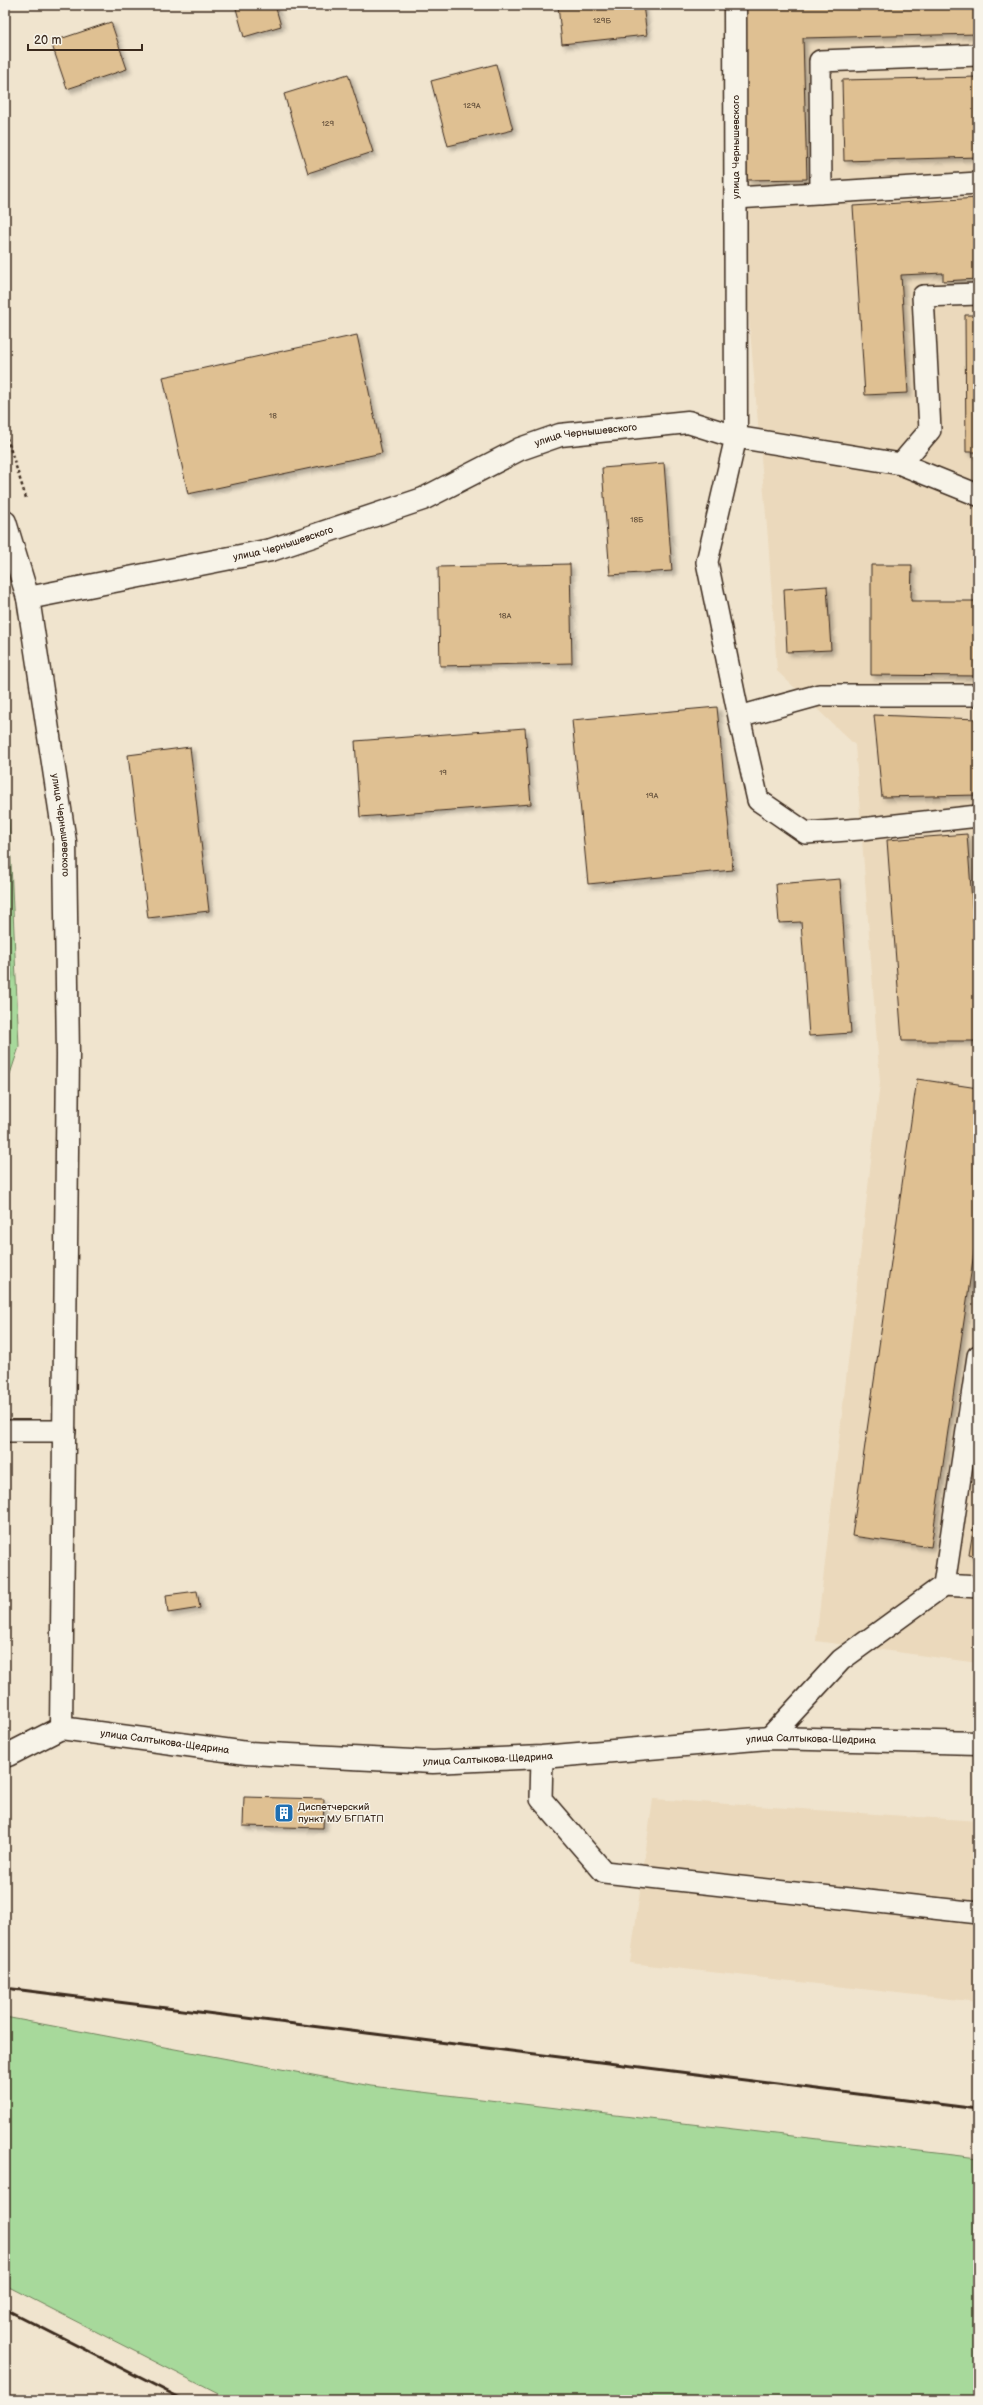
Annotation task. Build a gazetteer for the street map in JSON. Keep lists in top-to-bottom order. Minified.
{"streets":{"street":["улица Чернышевского","улица Салтыкова-Щедрина"]},"crossings":[["улица Чернышевского","улица Салтыкова-Щедрина"]],"places":{"building":["Диспетчерский пункт МУ БГПАТП"]},"house_numbers":["129Б","129А","129","18","18Б","18А","19","19А"],"scale_bar":"20 m"}
